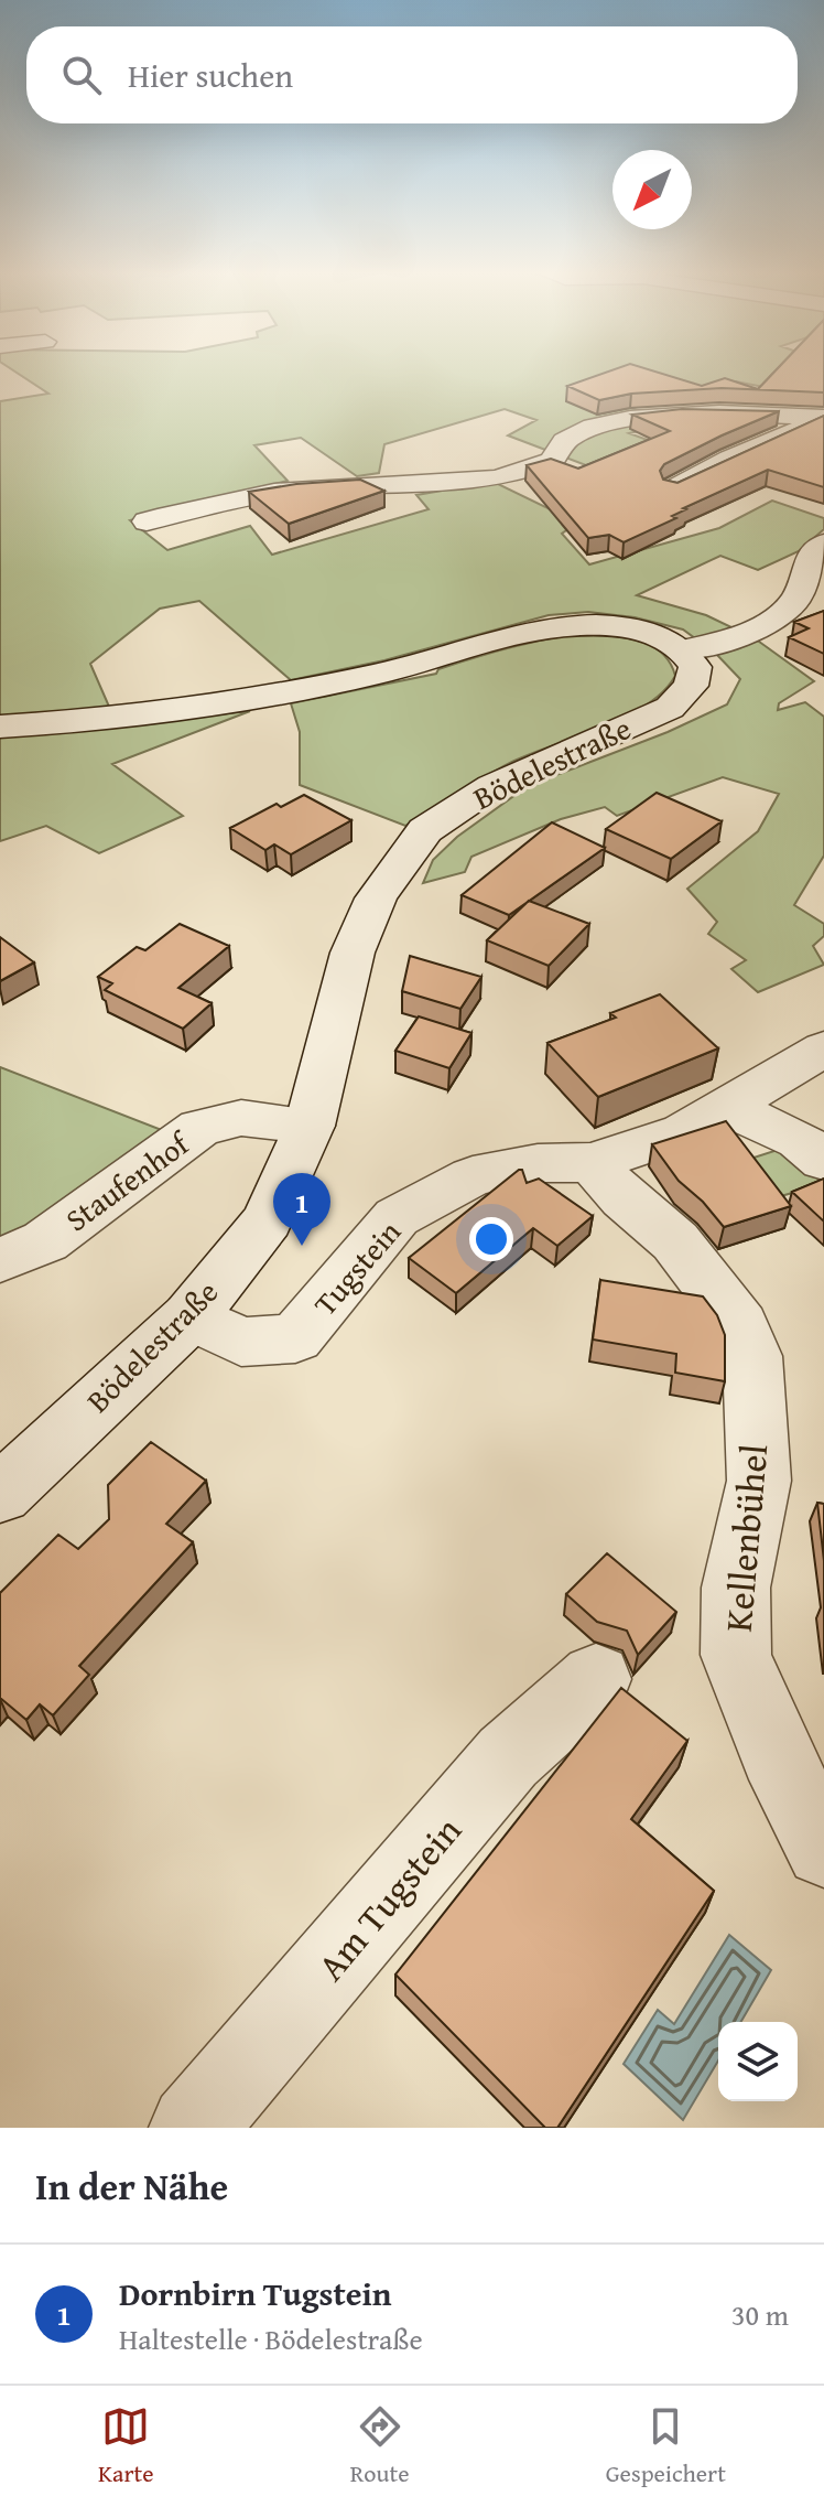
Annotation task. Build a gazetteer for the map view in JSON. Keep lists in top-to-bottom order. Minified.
{"streets":{"street":["Bödelestraße","Staufenhof","Tugstein","Kellenbühel","Am Tugstein"]},"crossings":[["Bödelestraße","Staufenhof"],["Bödelestraße","Tugstein"],["Tugstein","Kellenbühel"]],"north":"bottom left","page":{"search":"Hier suchen","pins":"1","heading":"In der Nähe","list":[{"mark":"1","name":"Dornbirn Tugstein","note":"Haltestelle · Bödelestraße","value":"30 m"}],"nav":["Karte","Route","Gespeichert"]}}
